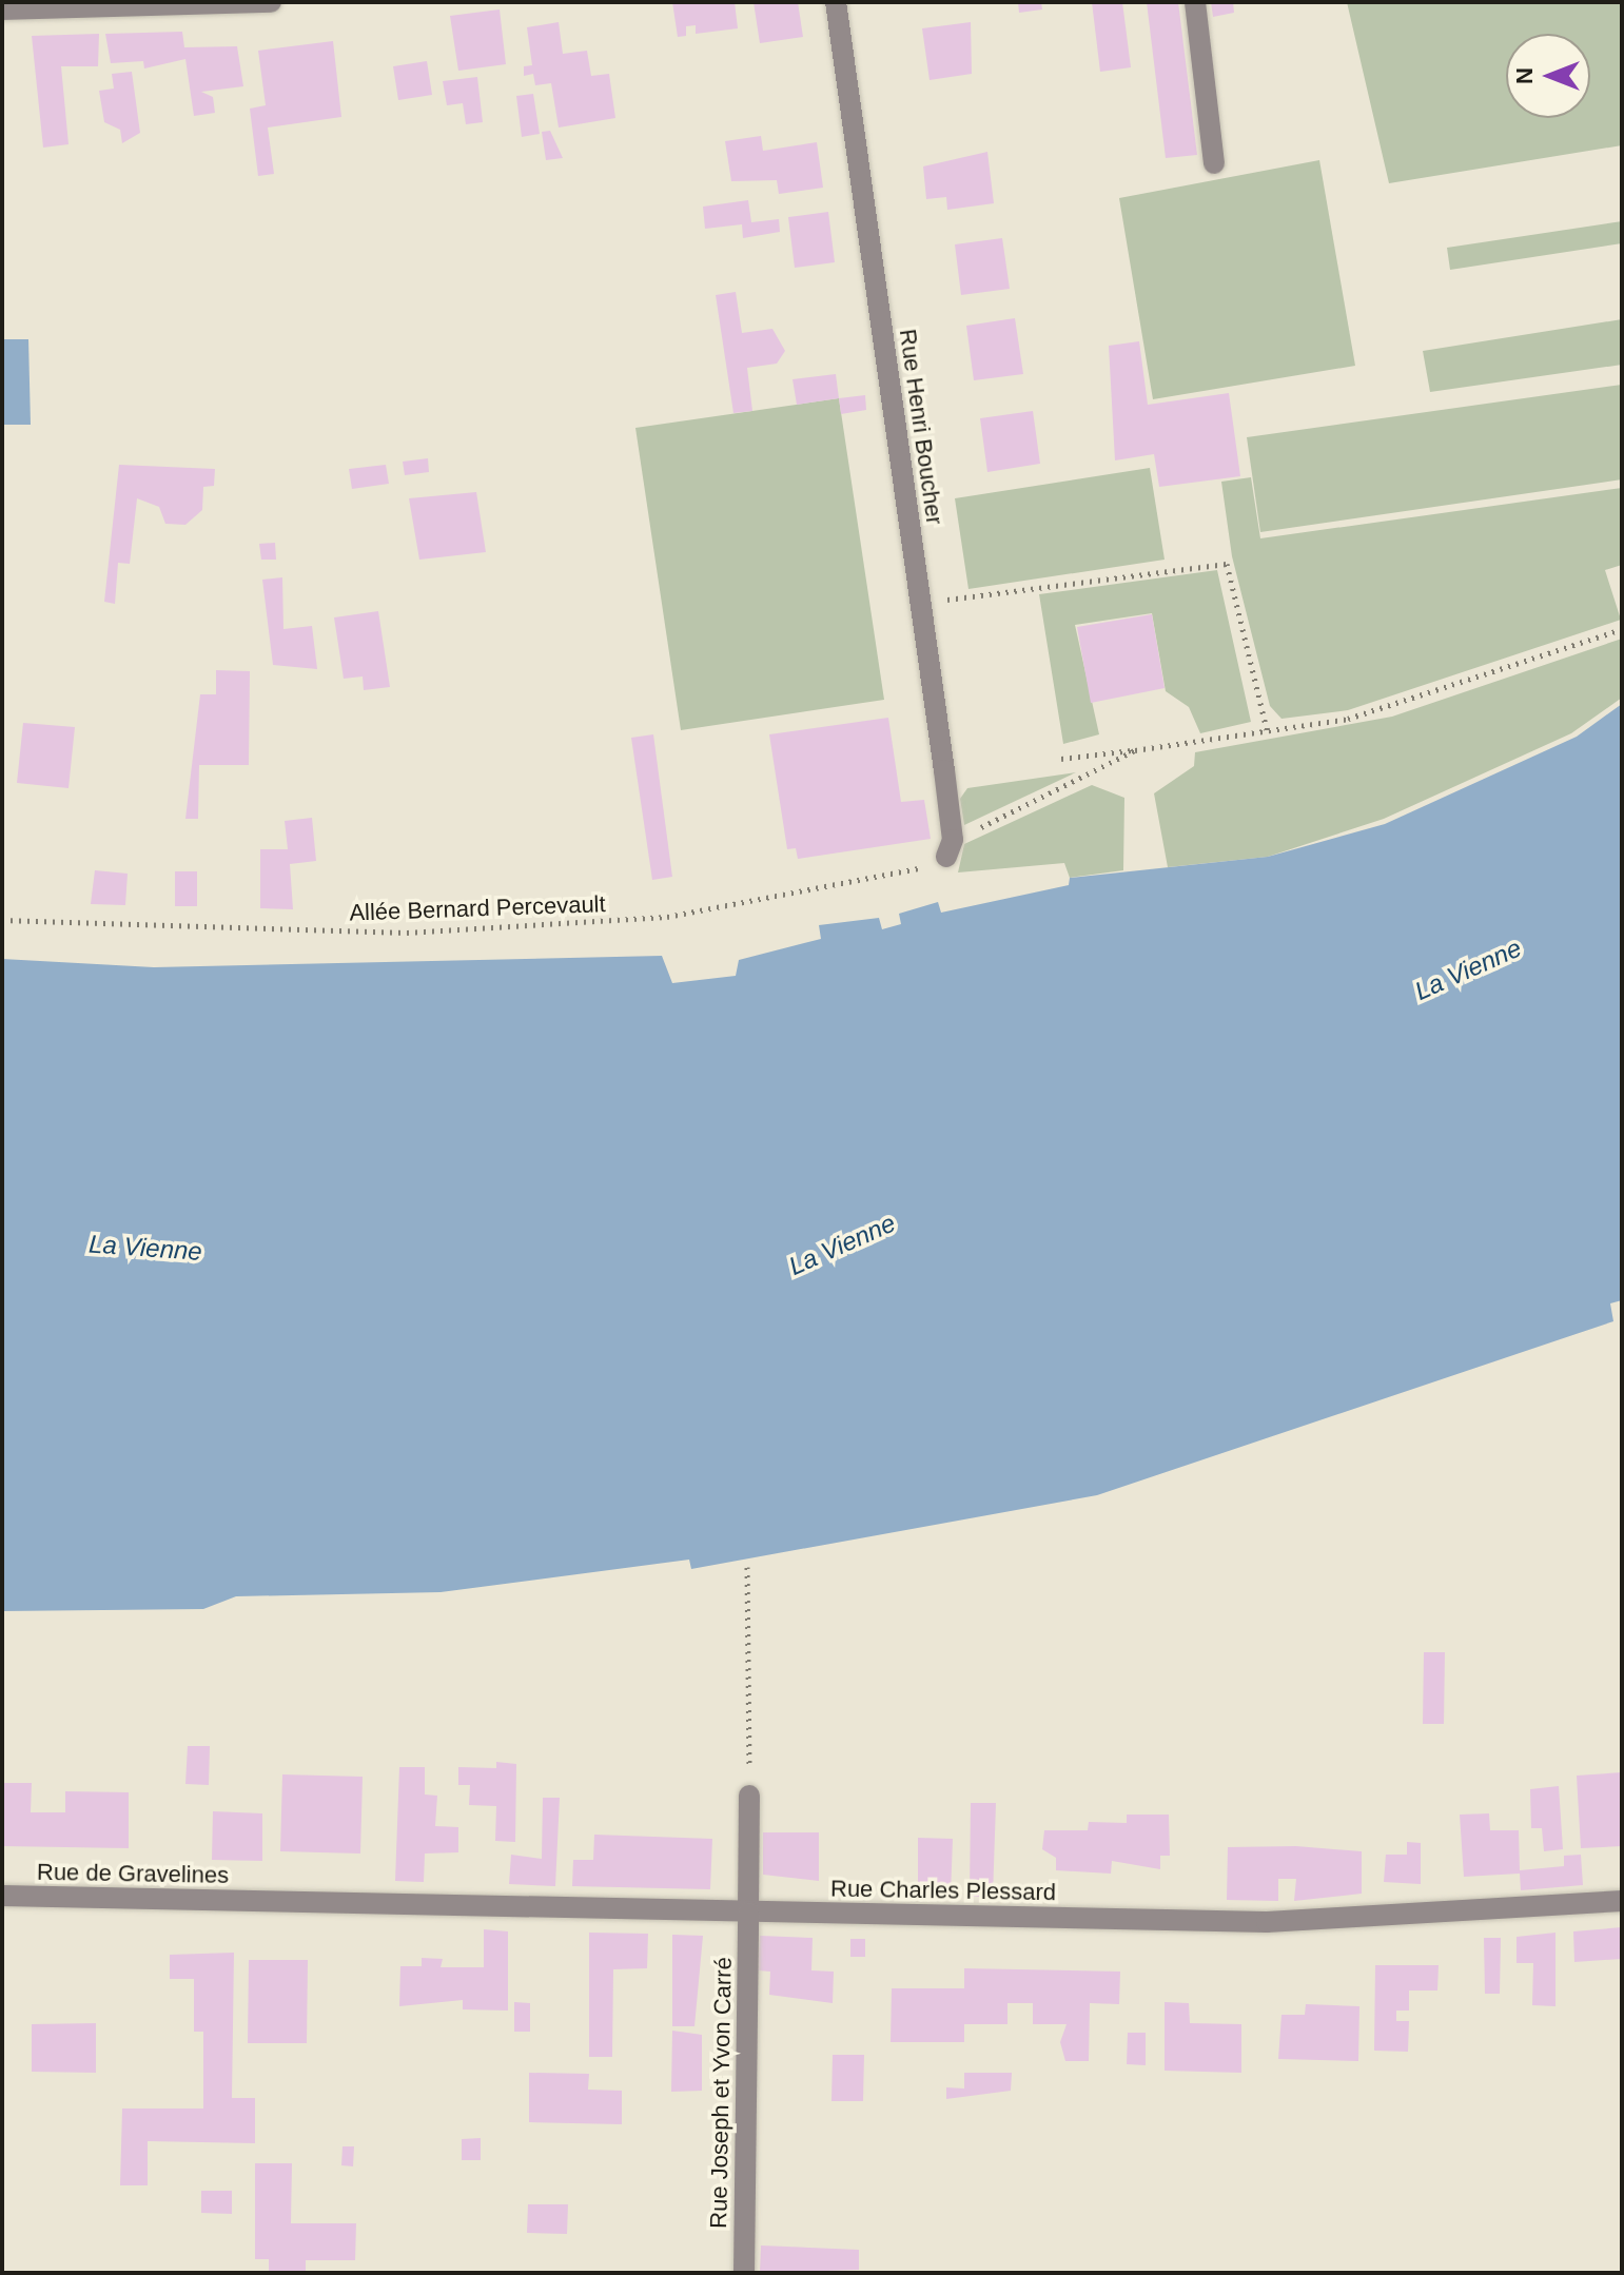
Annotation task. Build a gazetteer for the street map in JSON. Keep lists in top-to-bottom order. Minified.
{"streets":{"street":["Rue Henri Boucher","Rue de Gravelines","Rue Charles Plessard","Rue Joseph et Yvon Carré"],"path":["Allée Bernard Percevault"]},"crossings":[["Rue Henri Boucher","Allée Bernard Percevault"],["Rue de Gravelines","Rue Charles Plessard"],["Rue Charles Plessard","Rue Joseph et Yvon Carré"]],"water":["La Vienne"],"north":"left"}
